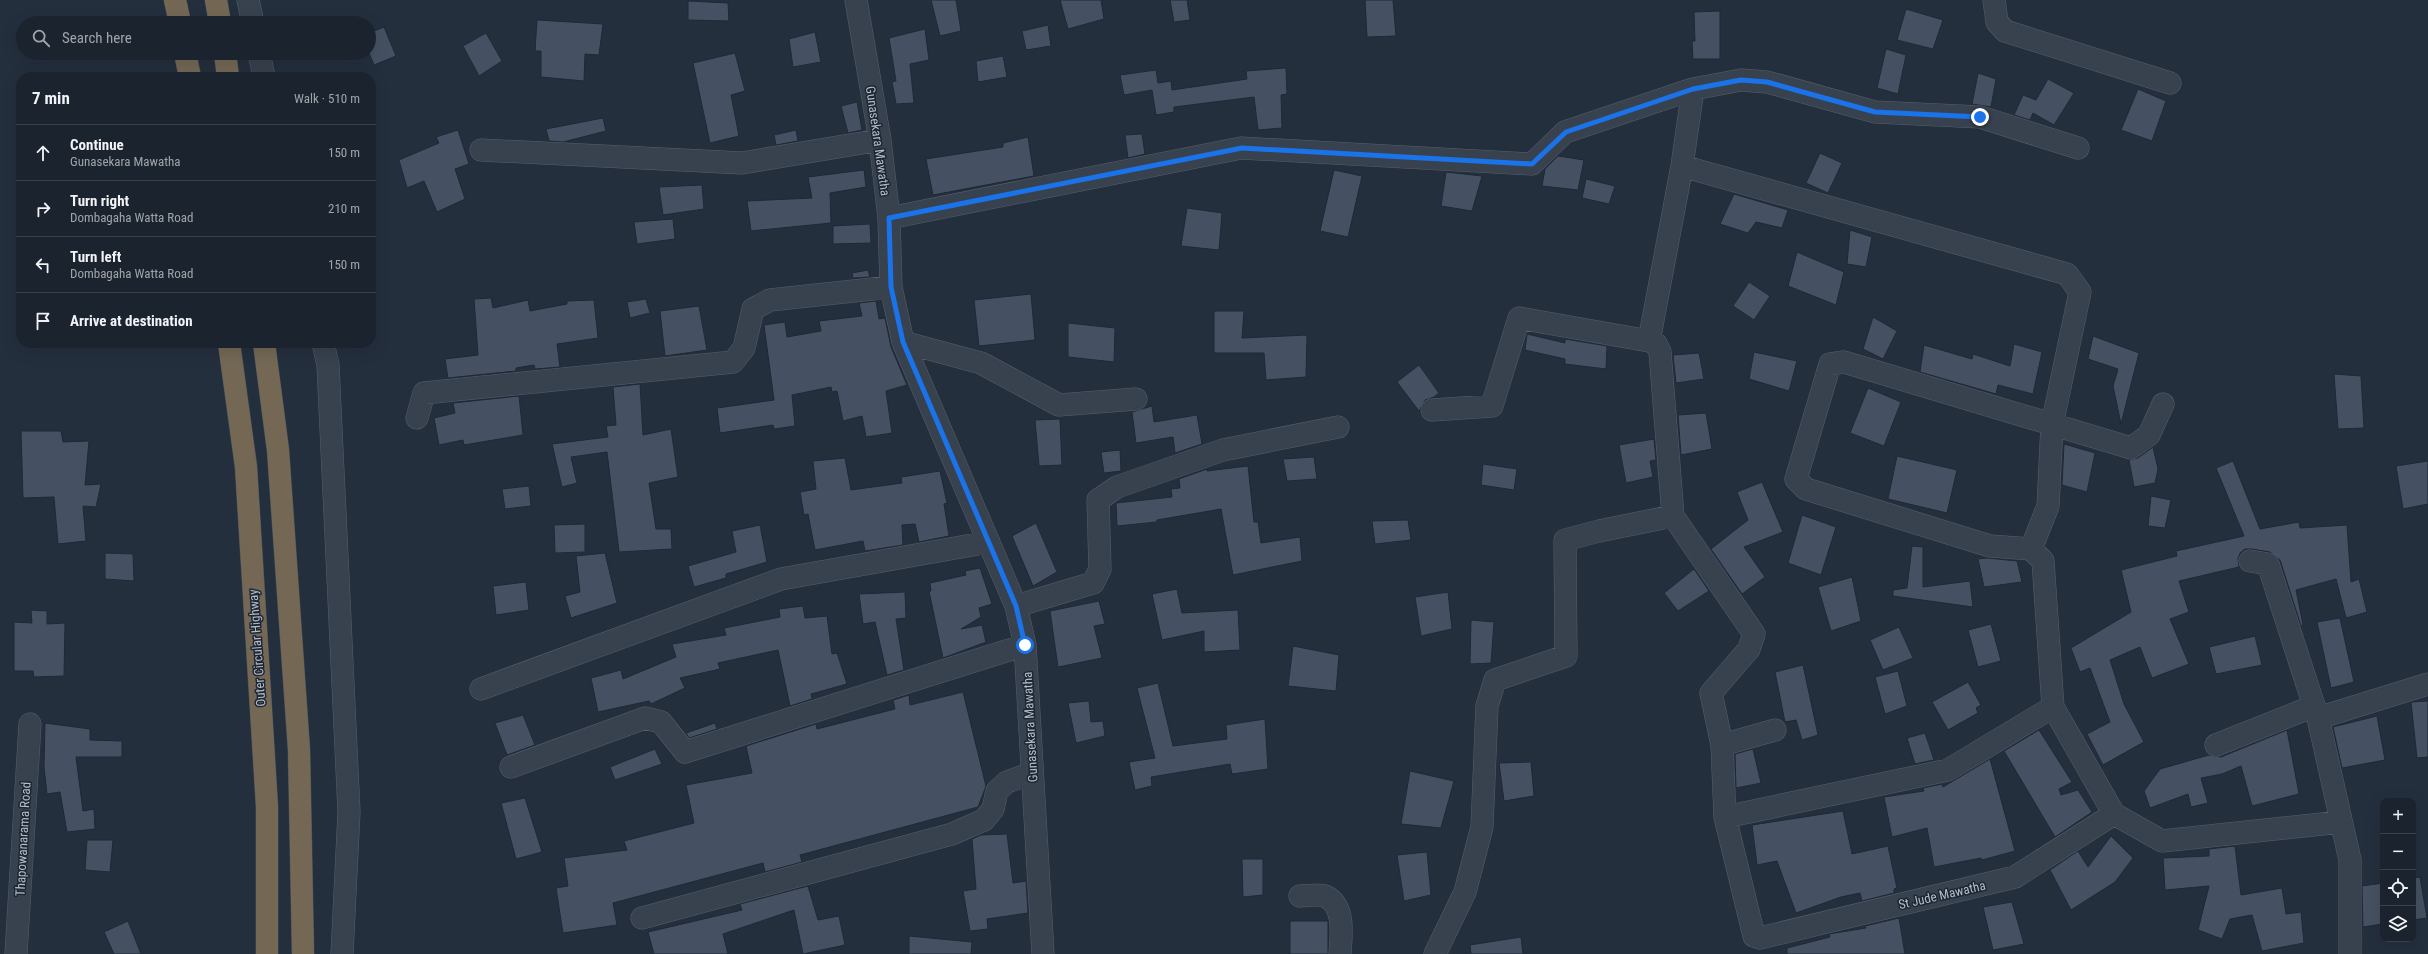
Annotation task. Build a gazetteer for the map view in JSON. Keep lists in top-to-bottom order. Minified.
{"streets":{"highway":["Outer Circular Highway"],"street":["Gunasekara Mawatha","Thapowanarama Road","St Jude Mawatha"]},"page":{"search":"Search here","heading":["7 min","Walk · 510 m"],"list":[["Continue","Gunasekara Mawatha","150 m"],["Turn right","Dombagaha Watta Road","210 m"],["Turn left","Dombagaha Watta Road","150 m"],"Arrive at destination"],"map_buttons":["+","−"]}}
